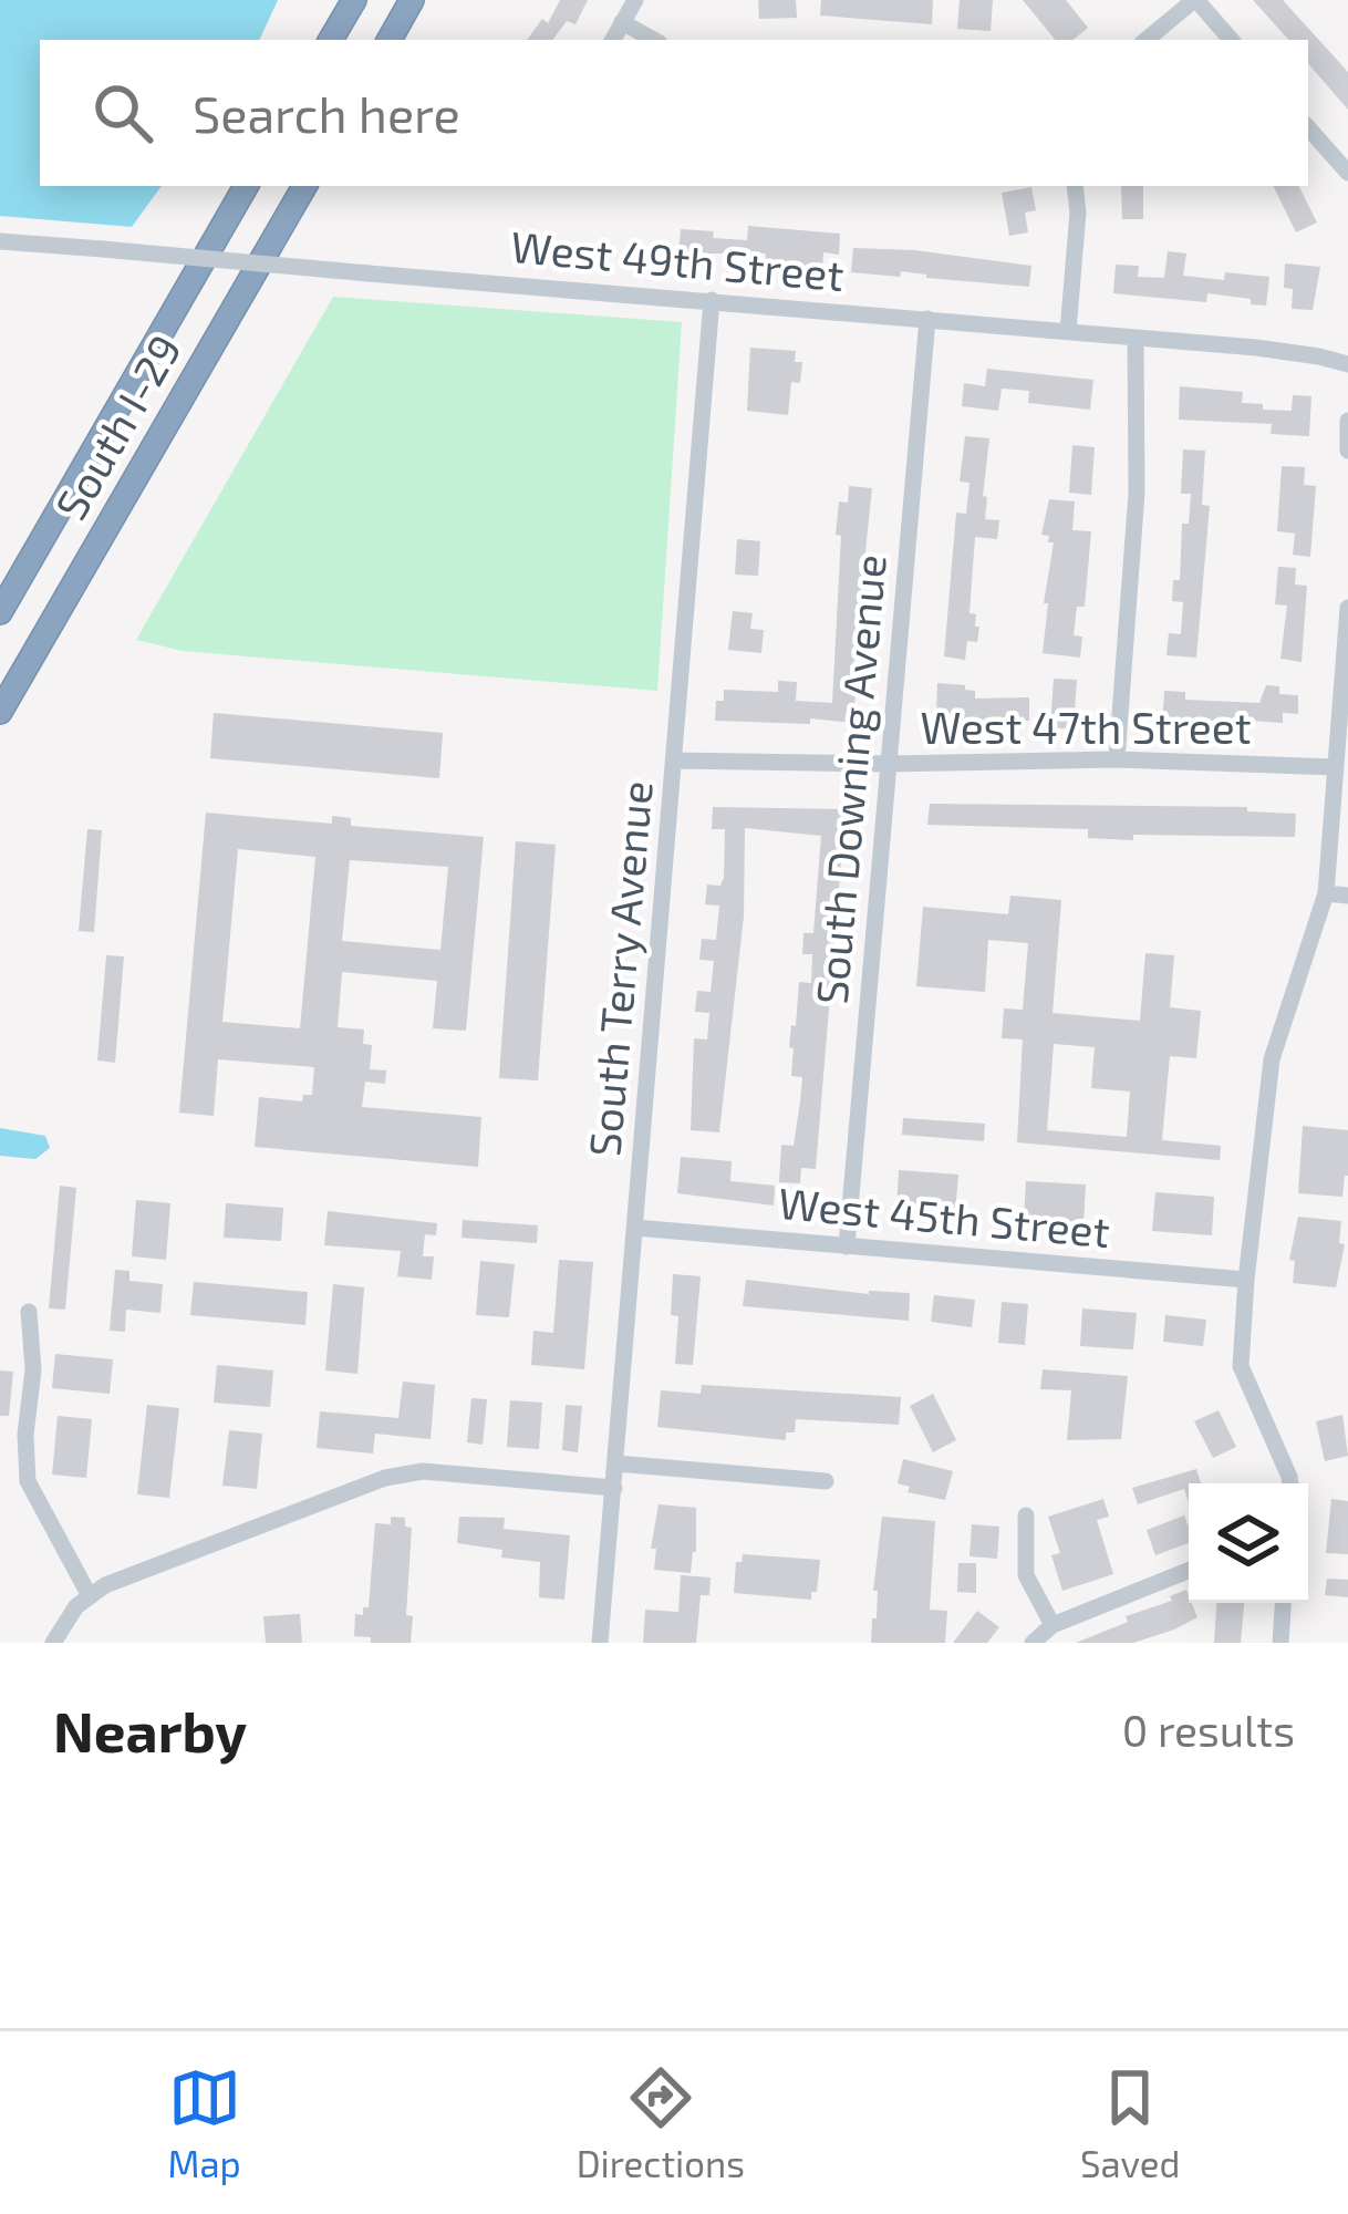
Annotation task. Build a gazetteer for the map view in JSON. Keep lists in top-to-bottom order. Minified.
{"streets":{"highway":["South I-29"],"street":["West 49th Street","West 47th Street","South Downing Avenue","South Terry Avenue","West 45th Street"]},"crossings":[["West 49th Street","South Downing Avenue"],["West 49th Street","South Terry Avenue"],["West 47th Street","South Downing Avenue"],["West 47th Street","South Terry Avenue"],["South Downing Avenue","West 45th Street"],["South Terry Avenue","West 45th Street"]],"page":{"search":"Search here","heading":["Nearby","0 results"],"nav":["Map","Directions","Saved"]}}
